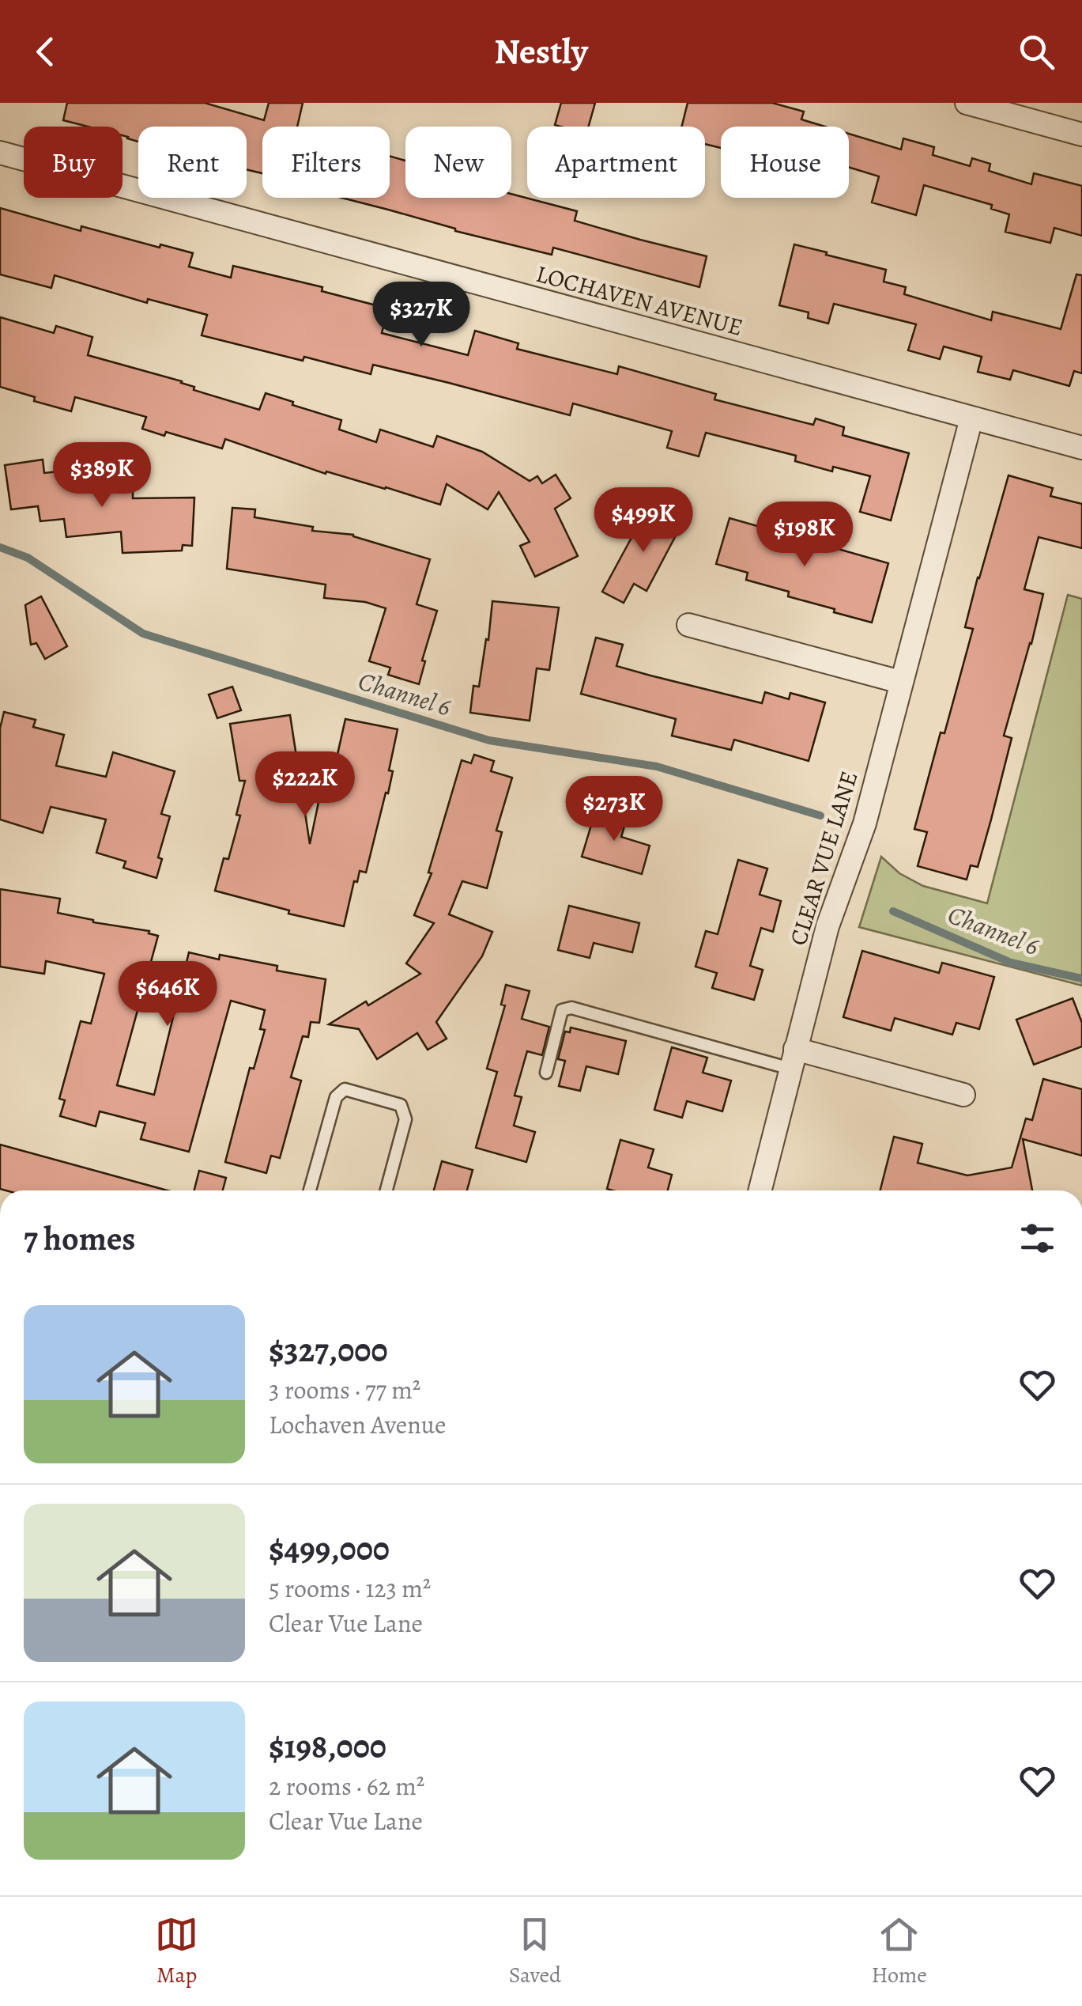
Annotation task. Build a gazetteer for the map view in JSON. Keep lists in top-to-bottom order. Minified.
{"streets":{"street":["LOCHAVEN AVENUE","CLEAR VUE LANE"]},"crossings":[["LOCHAVEN AVENUE","CLEAR VUE LANE"]],"water":["Channel 6"],"page":{"header":"Nestly","chip":["Buy","Rent","Filters","New","Apartment","House"],"price":["$327K","$389K","$499K","$198K","$222K","$273K","$646K"],"heading":"7 homes","list":[{"name":"$327,000","note":"3 rooms · 77 m² · Lochaven Avenue"},{"name":"$499,000","note":"5 rooms · 123 m² · Clear Vue Lane"},{"name":"$198,000","note":"2 rooms · 62 m² · Clear Vue Lane"}],"tabs":["Map","Saved","Home"]}}
